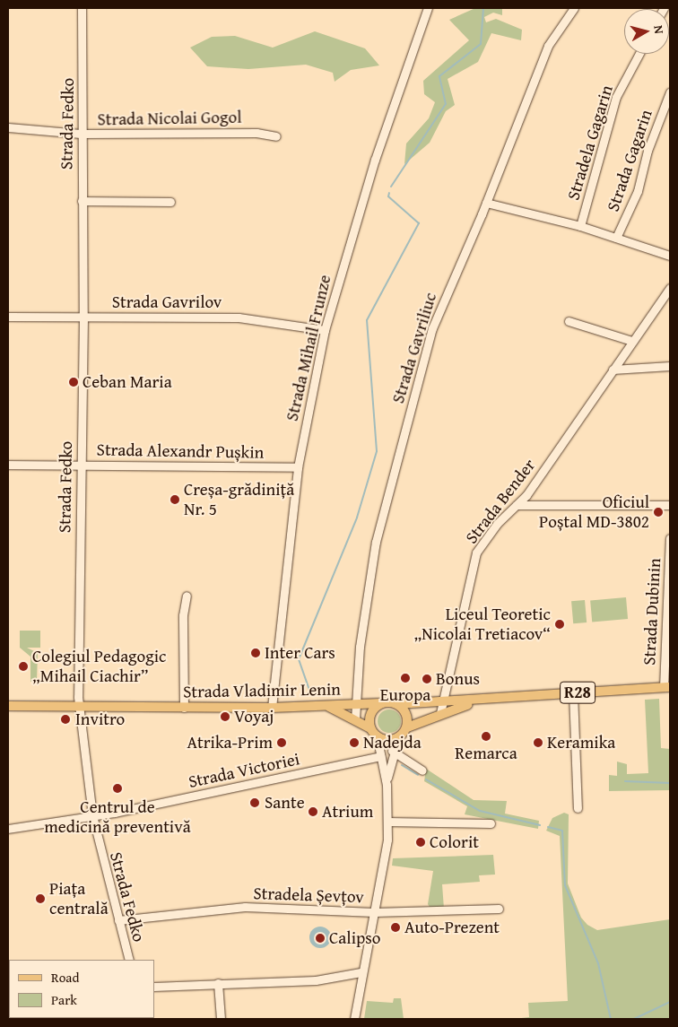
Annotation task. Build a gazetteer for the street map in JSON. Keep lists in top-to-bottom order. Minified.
{"streets":{"main road":["Strada Vladimir Lenin","R28"],"street":["Strada Nicolai Gogol","Strada Fedko","Stradela Gagarin","Strada Gagarin","Strada Gavrilov","Strada Mihail Frunze","Strada Gavriliuc","Strada Alexandr Pușkin","Strada Bender","Strada Dubinin","Strada Victoriei","Stradela Șevțov"]},"crossings":[["Strada Nicolai Gogol","Strada Fedko"],["Strada Fedko","Strada Gavrilov"],["Strada Fedko","Strada Alexandr Pușkin"],["Strada Fedko","Strada Vladimir Lenin"],["Strada Fedko","Strada Victoriei"],["Strada Fedko","Stradela Șevțov"],["Strada Gavrilov","Strada Mihail Frunze"],["Strada Mihail Frunze","Strada Alexandr Pușkin"],["Strada Mihail Frunze","Strada Vladimir Lenin"],["Strada Gavriliuc","Strada Vladimir Lenin"],["Strada Bender","R28"],["Strada Dubinin","R28"],["Strada Vladimir Lenin","R28"]],"places":["Ceban Maria","Creșa-grădiniță Nr. 5","Oficiul Poștal MD-3802","Liceul Teoretic „Nicolai Tretiacov“","Inter Cars","Colegiul Pedagogic „Mihail Ciachir”","Europa","Bonus","Voyaj","Invitro","Remarca","Atrika-Prim","Nadejda","Keramika","Centrul de medicină preventivă","Sante","Atrium","Colorit","Piața centrală","Auto-Prezent","Calipso"],"legend":["Road","Park"],"north":"right"}
